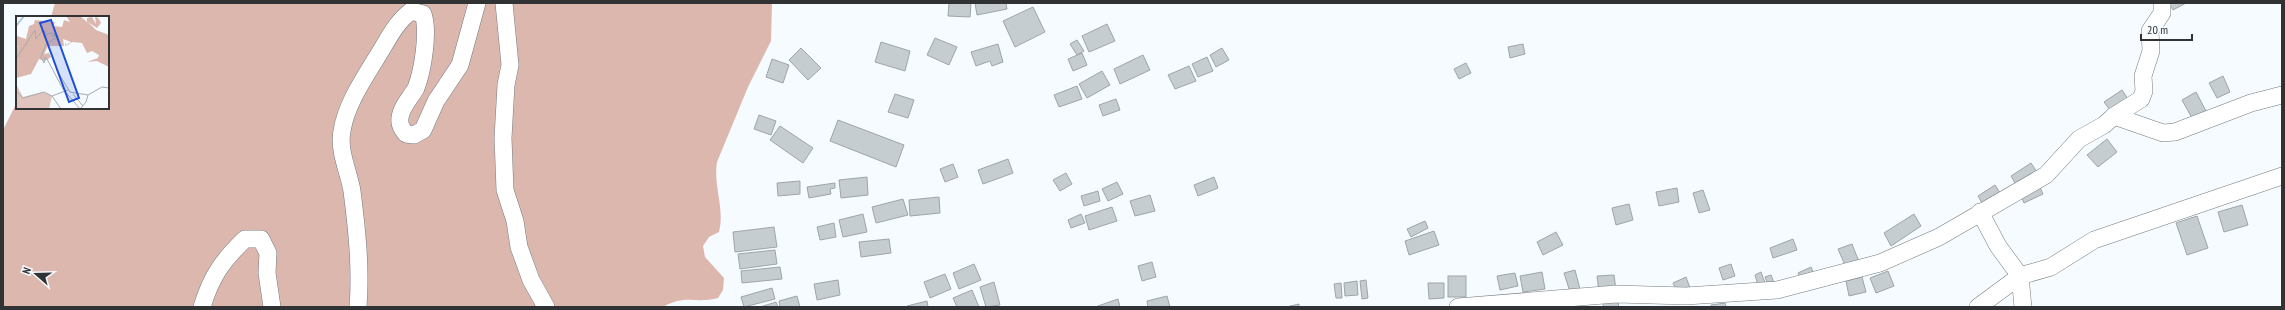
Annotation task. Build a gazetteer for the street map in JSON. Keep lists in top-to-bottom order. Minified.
{"scale_bar":"20 m","north":"left"}
